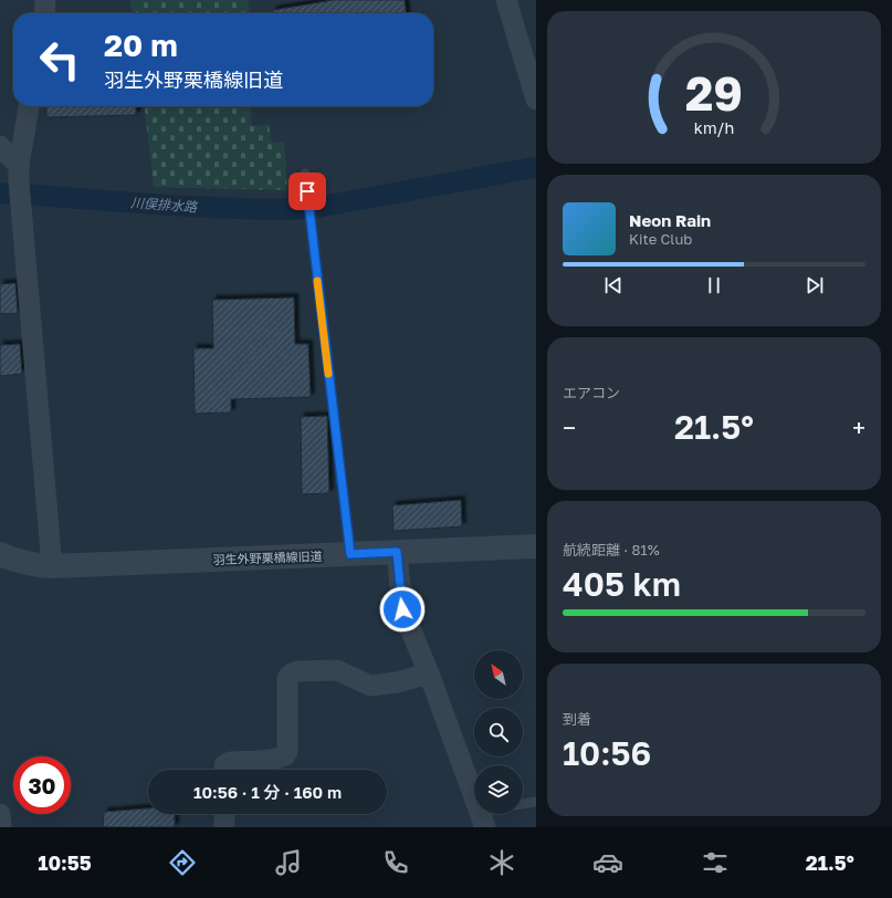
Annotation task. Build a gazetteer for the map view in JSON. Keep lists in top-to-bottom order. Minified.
{"streets":{"street":["羽生外野栗橋線旧道"]},"water":["川俣排水路"],"north":"top left","page":{"turn":["20 m","羽生外野栗橋線旧道"],"song":["Neon Rain","Kite Club"],"tile":["エアコン",["航続距離 · 81%","405 km"],["到着","10:56"]],"heat":["−","21.5°","+"],"limit":"30","trip":"10:56 · 1 分 · 160 m","tabs":["10:55","21.5°"],"gauge":["29","km/h"]}}
